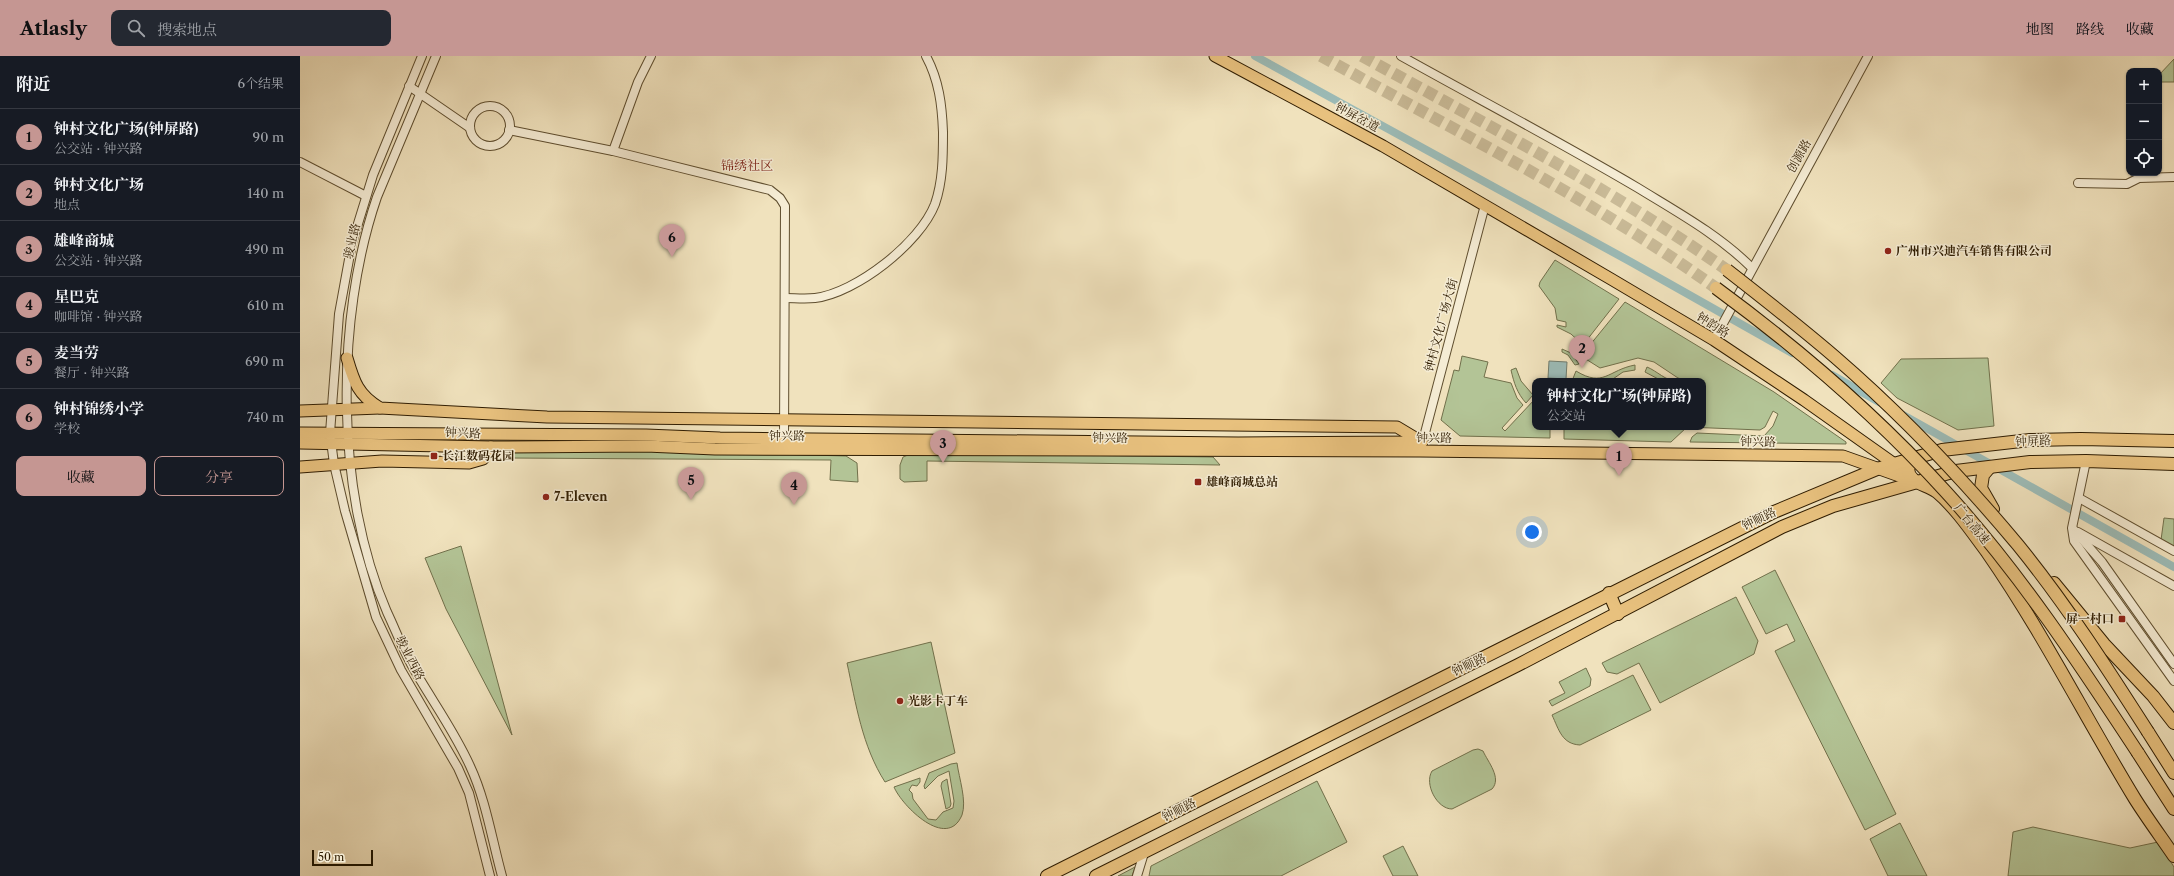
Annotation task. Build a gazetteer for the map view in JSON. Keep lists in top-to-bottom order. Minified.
{"streets":{"highway":["钟屏路","钟顺路","广台高速"],"main road":["钟屏岔道","钟韵路","钟兴路"],"street":["创源路","骏业路","钟村文化广场大街","骏业西路"]},"crossings":[["钟屏岔道","钟村文化广场大街"],["钟屏岔道","钟韵路"],["创源路","钟韵路"],["骏业路","钟兴路"],["骏业路","骏业西路"],["钟村文化广场大街","钟韵路"],["钟村文化广场大街","钟兴路"],["钟韵路","钟兴路"],["钟韵路","钟屏路"],["钟韵路","钟顺路"],["钟兴路","钟屏路"],["钟兴路","钟顺路"],["钟兴路","骏业西路"],["钟屏路","钟顺路"]],"districts":["锦绣社区"],"places":{"other":["广州市兴迪汽车销售有限公司","7-Eleven","光影卡丁车"],"transit":["长江数码花园","雄峰商城总站","屏一村口"]},"scale_bar":"50 m","page":{"header":"Atlasly","search":"搜索地点","nav":["地图","路线","收藏"],"heading":["附近","6个结果"],"map_buttons":["+","−"],"list":[{"mark":"1","name":"钟村文化广场(钟屏路)","note":"公交站 · 钟兴路","value":"90 m"},{"mark":"2","name":"钟村文化广场","note":"地点","value":"140 m"},{"mark":"3","name":"雄峰商城","note":"公交站 · 钟兴路","value":"490 m"},{"mark":"4","name":"星巴克","note":"咖啡馆 · 钟兴路","value":"610 m"},{"mark":"5","name":"麦当劳","note":"餐厅 · 钟兴路","value":"690 m"},{"mark":"6","name":"钟村锦绣小学","note":"学校","value":"740 m"}],"pins":["6","2","3","1","5","4"],"popup":["钟村文化广场(钟屏路)","公交站"],"buttons":["收藏","分享"],"scale":"50 m"}}
